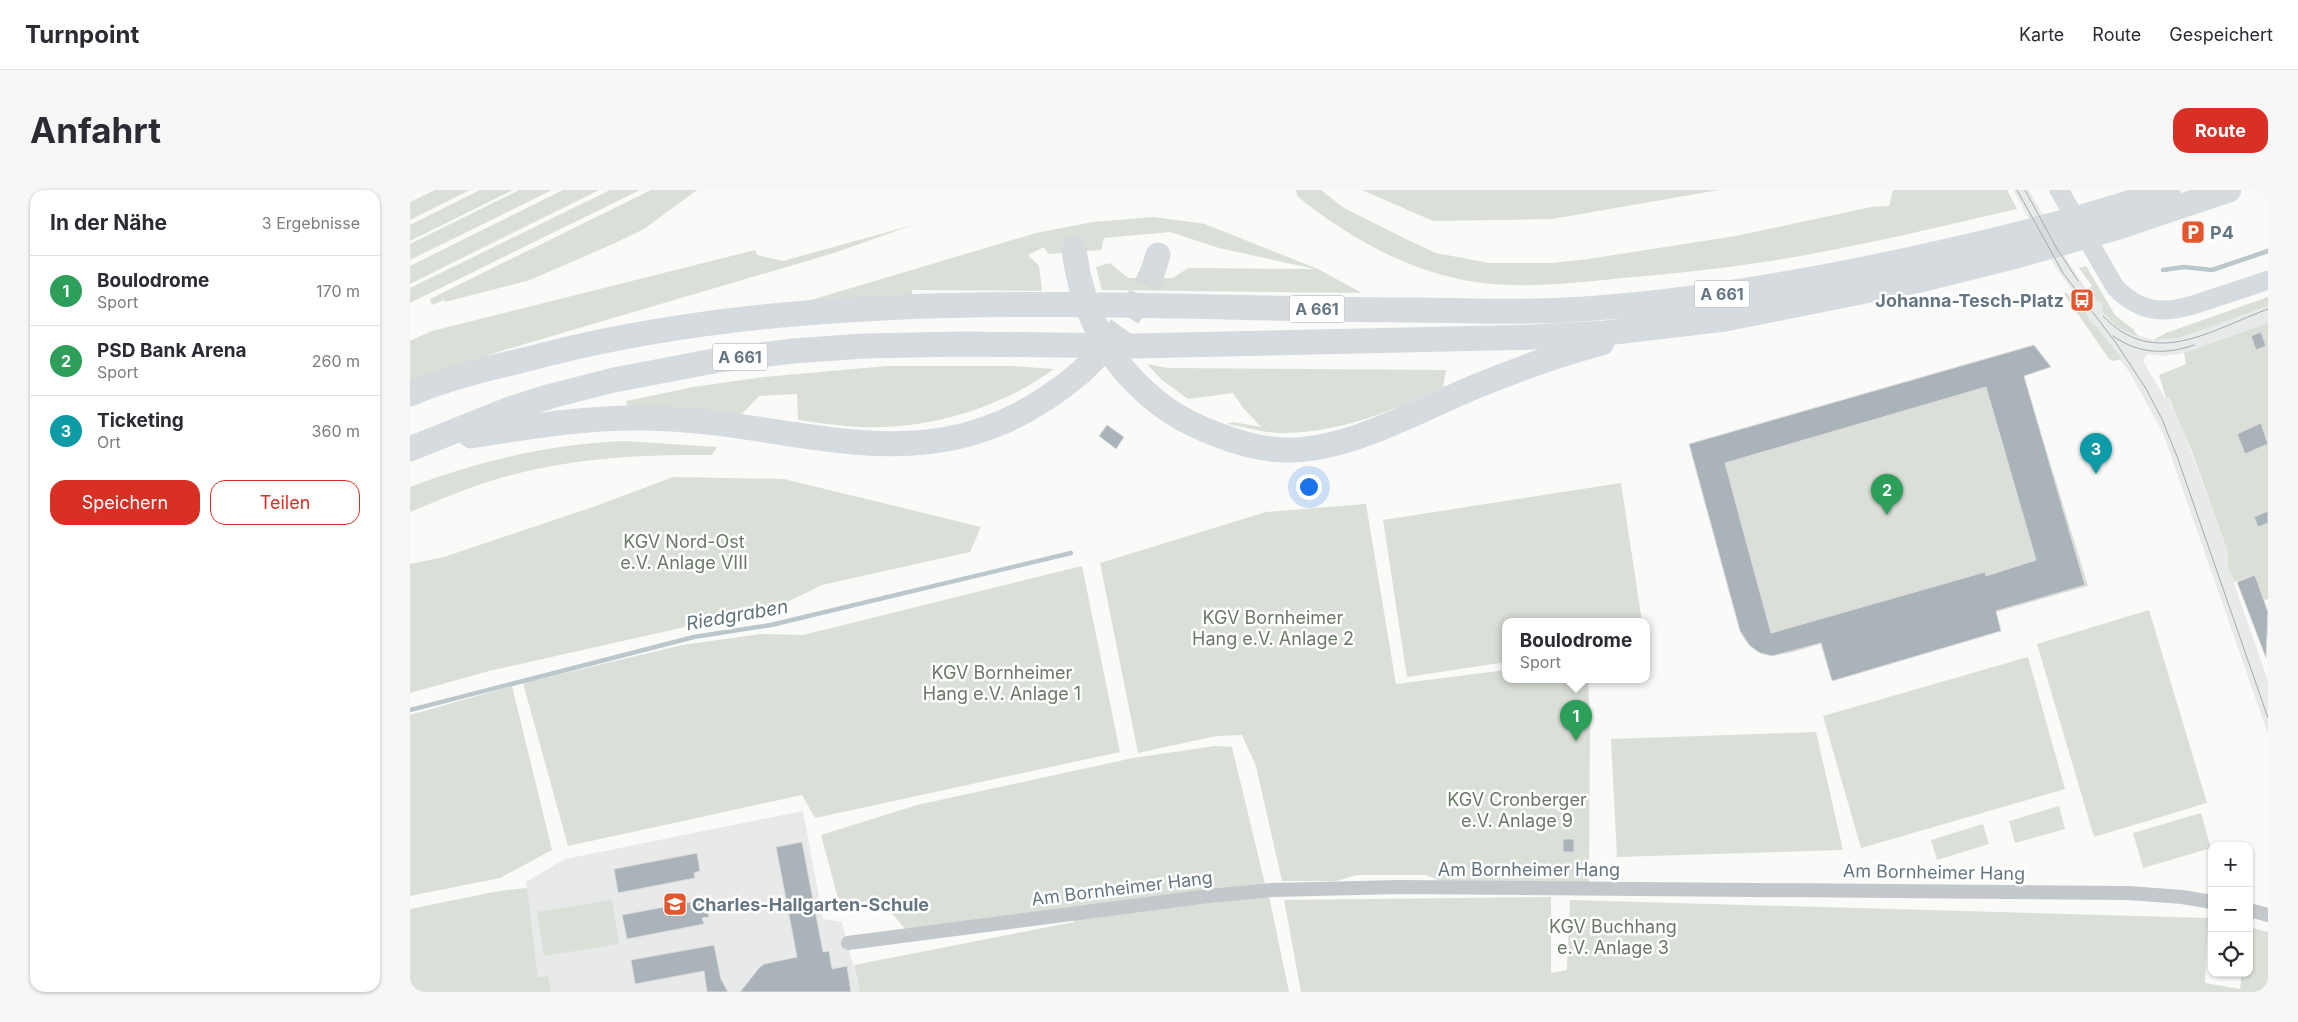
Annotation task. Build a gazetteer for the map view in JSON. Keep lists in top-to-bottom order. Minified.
{"streets":{"highway":["A 661"],"street":["Am Bornheimer Hang"]},"water":["Riedgraben"],"parks":["KGV Nord-Ost e.V. Anlage VIII","KGV Bornheimer Hang e.V. Anlage 2","KGV Bornheimer Hang e.V. Anlage 1","KGV Cronberger e.V. Anlage 9","KGV Buchhang e.V. Anlage 3"],"places":{"parking":["P4"],"bus stop":["Johanna-Tesch-Platz"],"school or university":["Charles-Hallgarten-Schule"]},"page":{"header":"Turnpoint","nav":["Karte","Route","Gespeichert"],"buttons":["Route",["Speichern","Teilen"]],"title":"Anfahrt","heading":["In der Nähe","3 Ergebnisse"],"list":[{"mark":"1","name":"Boulodrome","note":"Sport","value":"170 m"},{"mark":"2","name":"PSD Bank Arena","note":"Sport","value":"260 m"},{"mark":"3","name":"Ticketing","note":"Ort","value":"360 m"}],"pins":["3","2","1"],"popup":["Boulodrome","Sport"],"map_buttons":["+","−"]}}
